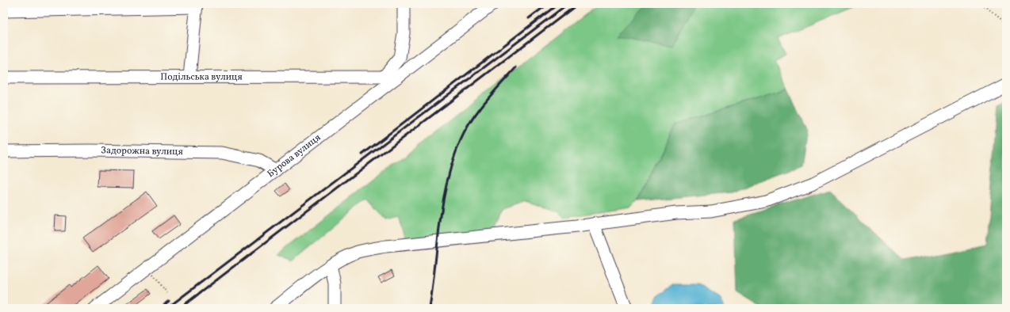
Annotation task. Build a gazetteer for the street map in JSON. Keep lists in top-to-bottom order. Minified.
{"streets":{"street":["Подільська вулиця","Задорожна вулиця","Бурова вулиця"]},"crossings":[["Подільська вулиця","Бурова вулиця"],["Задорожна вулиця","Бурова вулиця"]]}
